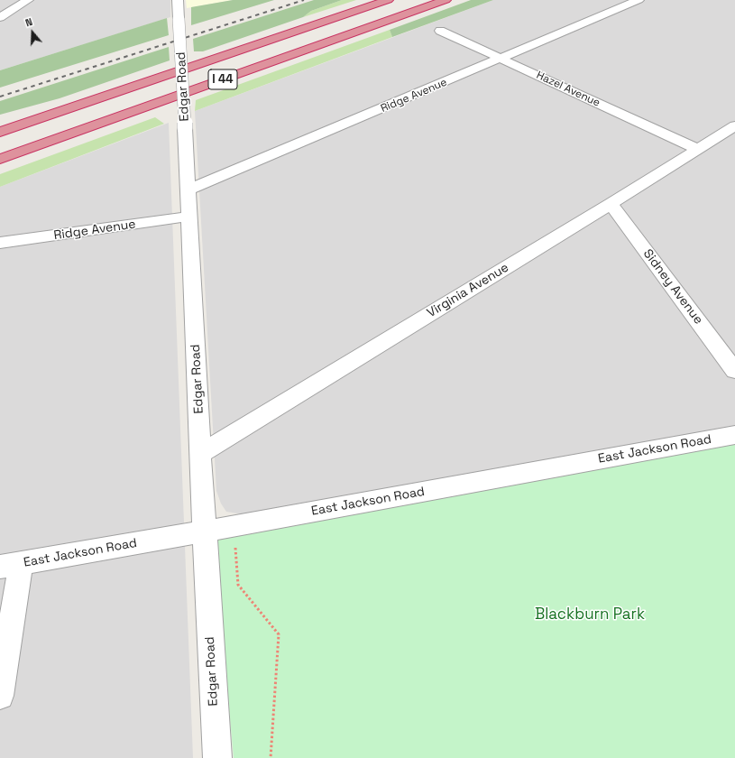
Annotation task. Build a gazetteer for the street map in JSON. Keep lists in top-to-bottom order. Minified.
{"streets":{"highway":["I 44"],"street":["Edgar Road","Hazel Avenue","Ridge Avenue","Sidney Avenue","Virginia Avenue","East Jackson Road"]},"crossings":[["Edgar Road","Ridge Avenue"],["Edgar Road","Virginia Avenue"],["Edgar Road","East Jackson Road"],["Hazel Avenue","Ridge Avenue"],["Hazel Avenue","Virginia Avenue"],["Sidney Avenue","Virginia Avenue"]],"parks":["Blackburn Park"],"north":"top"}
